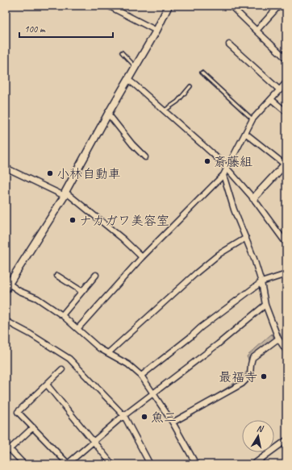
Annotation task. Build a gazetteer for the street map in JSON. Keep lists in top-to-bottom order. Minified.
{"places":["斎藤組","小林自動車","ナカガワ美容室","最福寺","魚三"],"scale_bar":"100 m","north":"top"}
